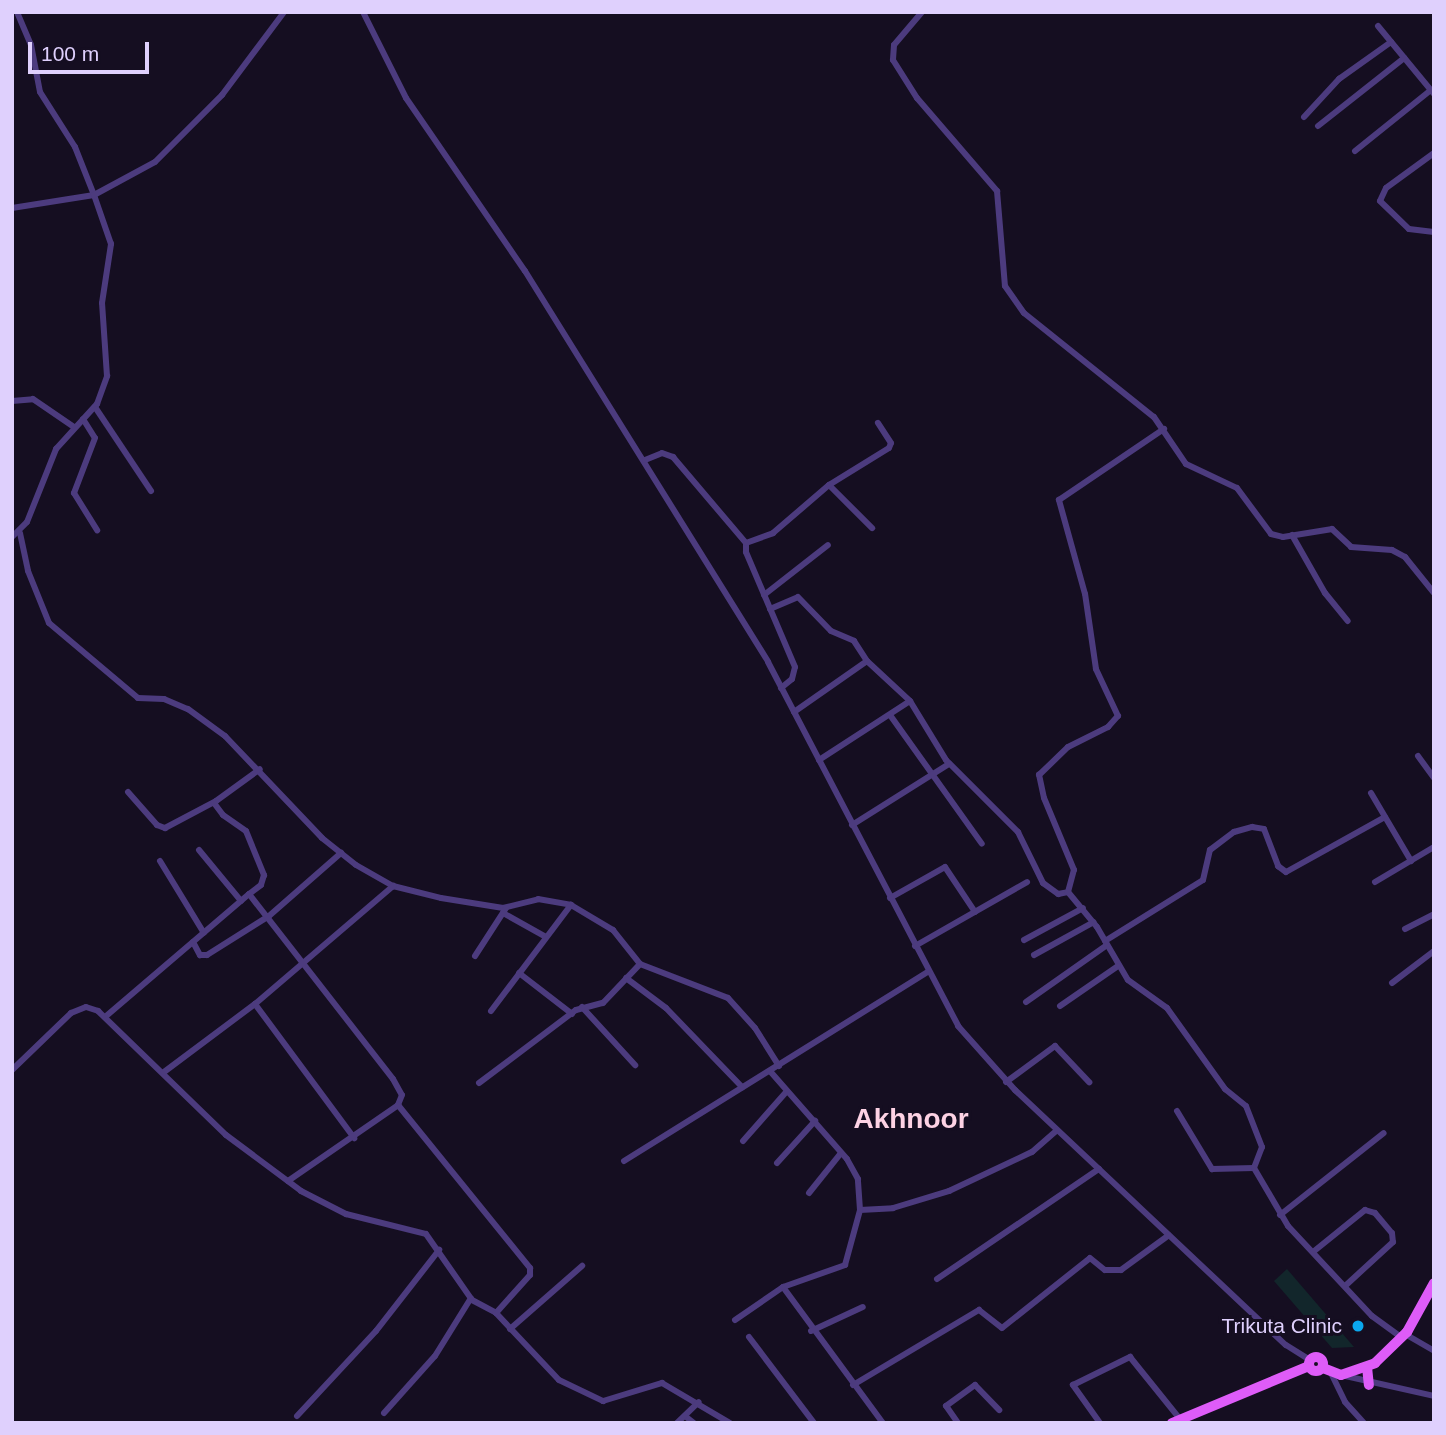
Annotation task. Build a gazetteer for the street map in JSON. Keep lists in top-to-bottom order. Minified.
{"districts":["Akhnoor"],"places":["Trikuta Clinic"],"scale_bar":"100 m"}
